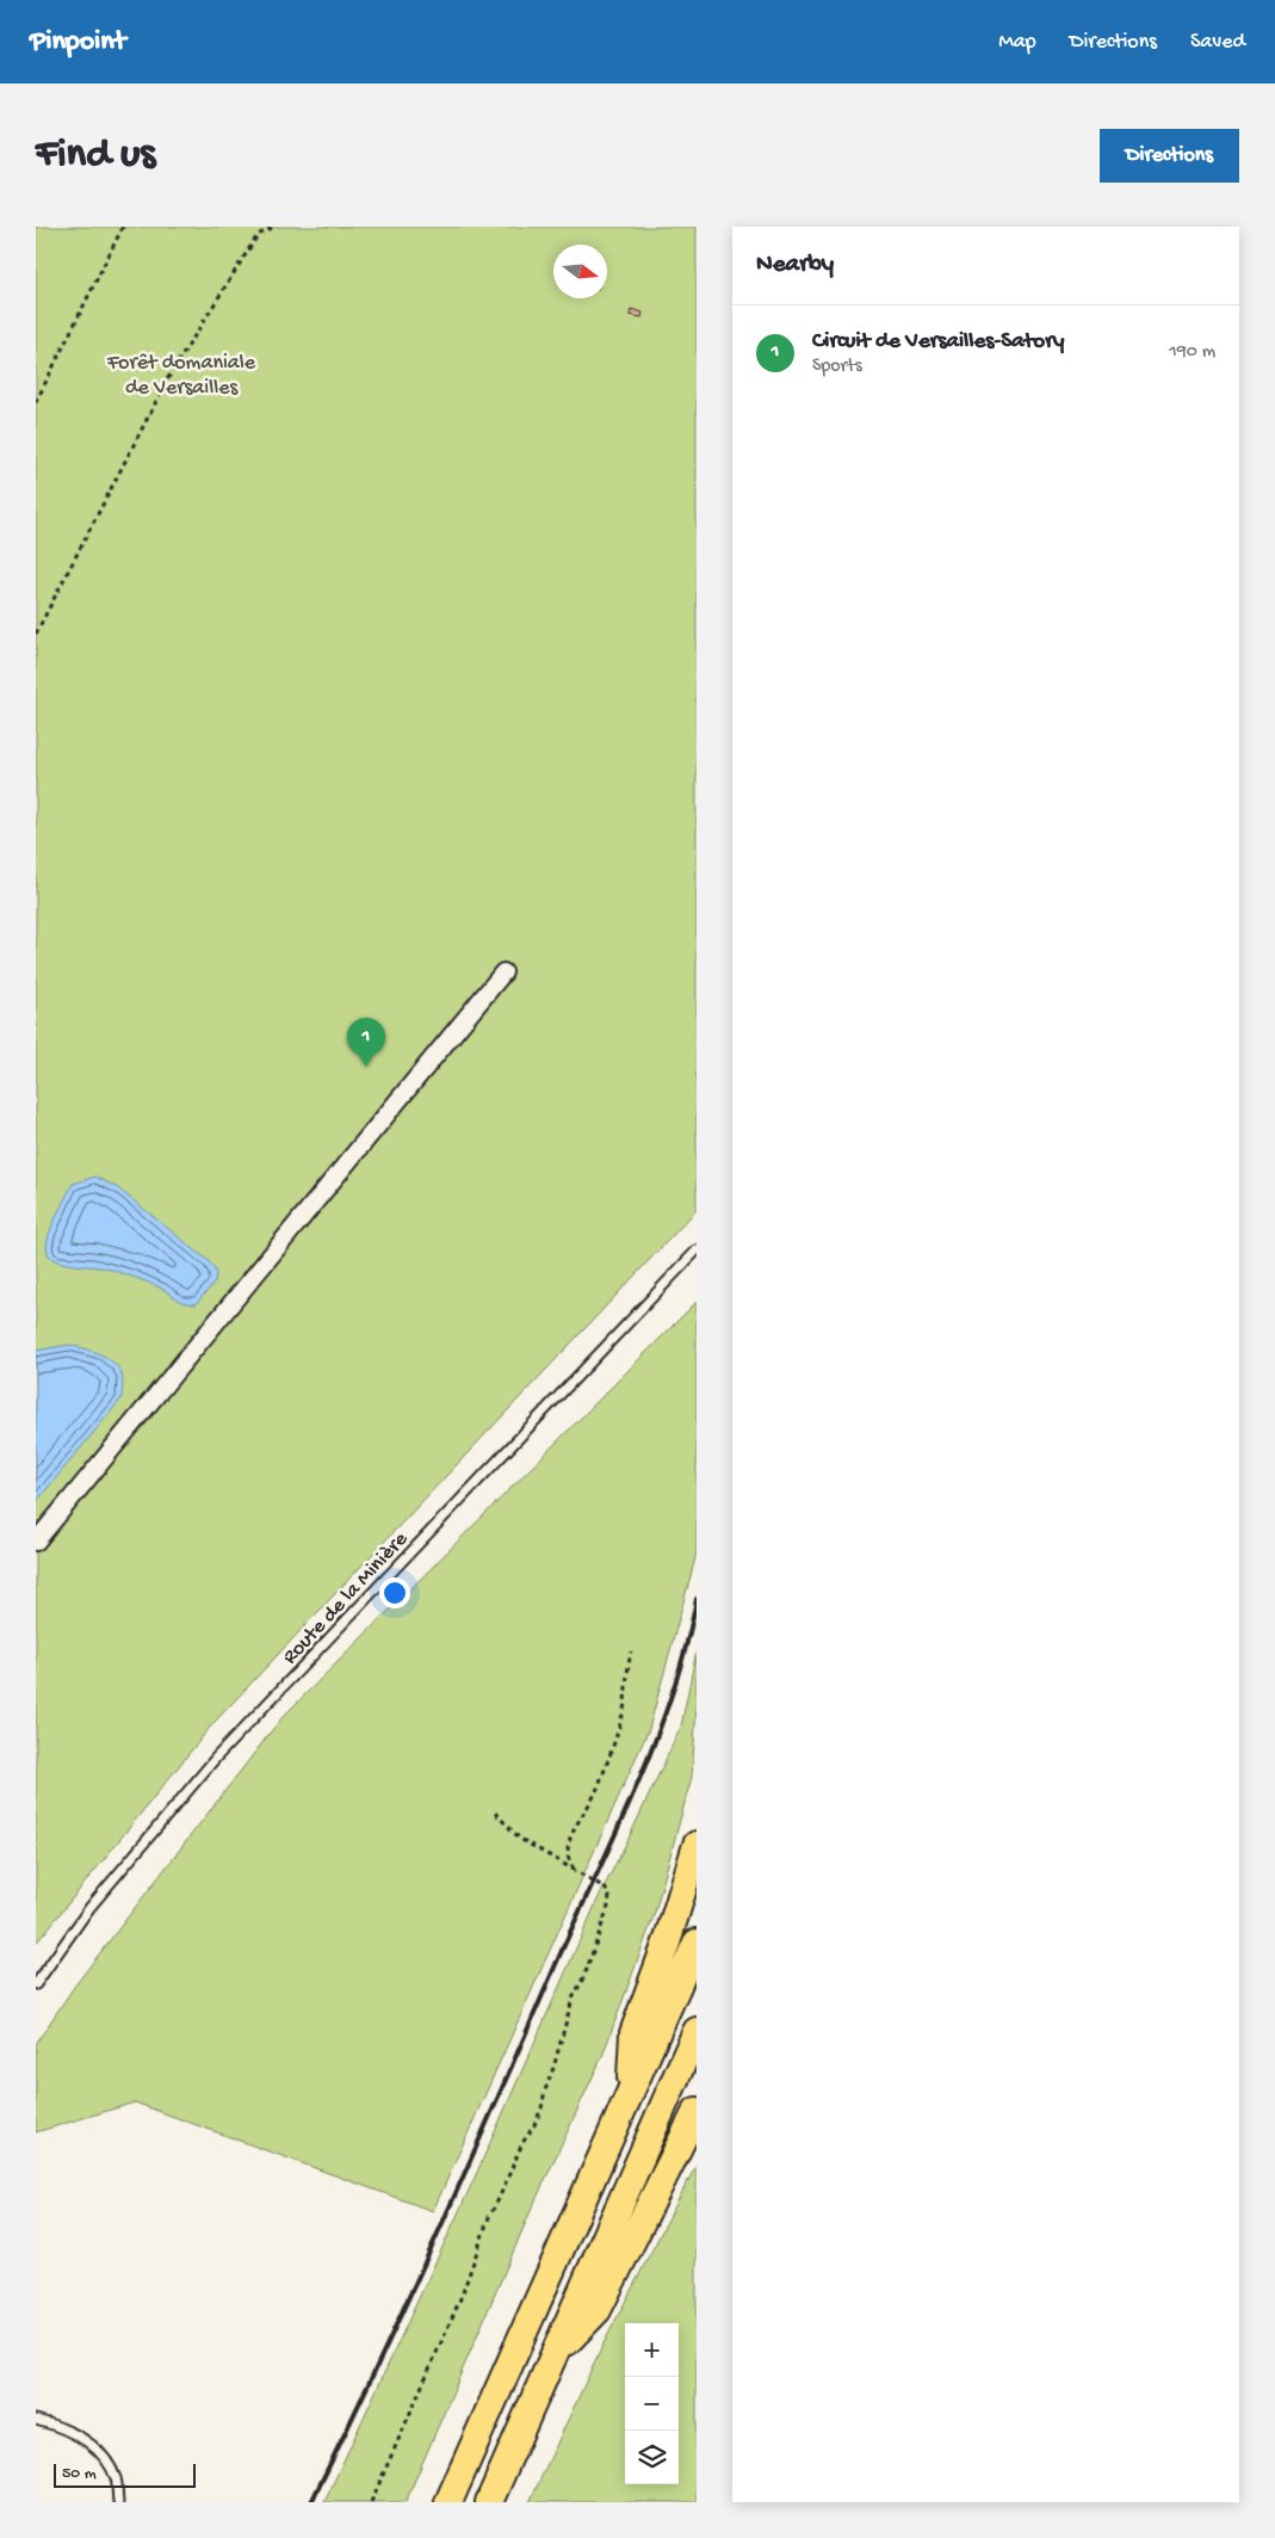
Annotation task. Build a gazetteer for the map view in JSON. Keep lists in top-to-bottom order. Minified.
{"streets":{"lane":["Route de la Minière"]},"parks":["Forêt domaniale de Versailles"],"scale_bar":"50 m","north":"right","page":{"header":"Pinpoint","nav":["Map","Directions","Saved"],"buttons":"Directions","title":"Find us","heading":"Nearby","list":[{"mark":"1","name":"Circuit de Versailles-Satory","note":"Sports","value":"190 m"}],"pins":"1","map_buttons":["+","−"],"scale":"50 m"}}
